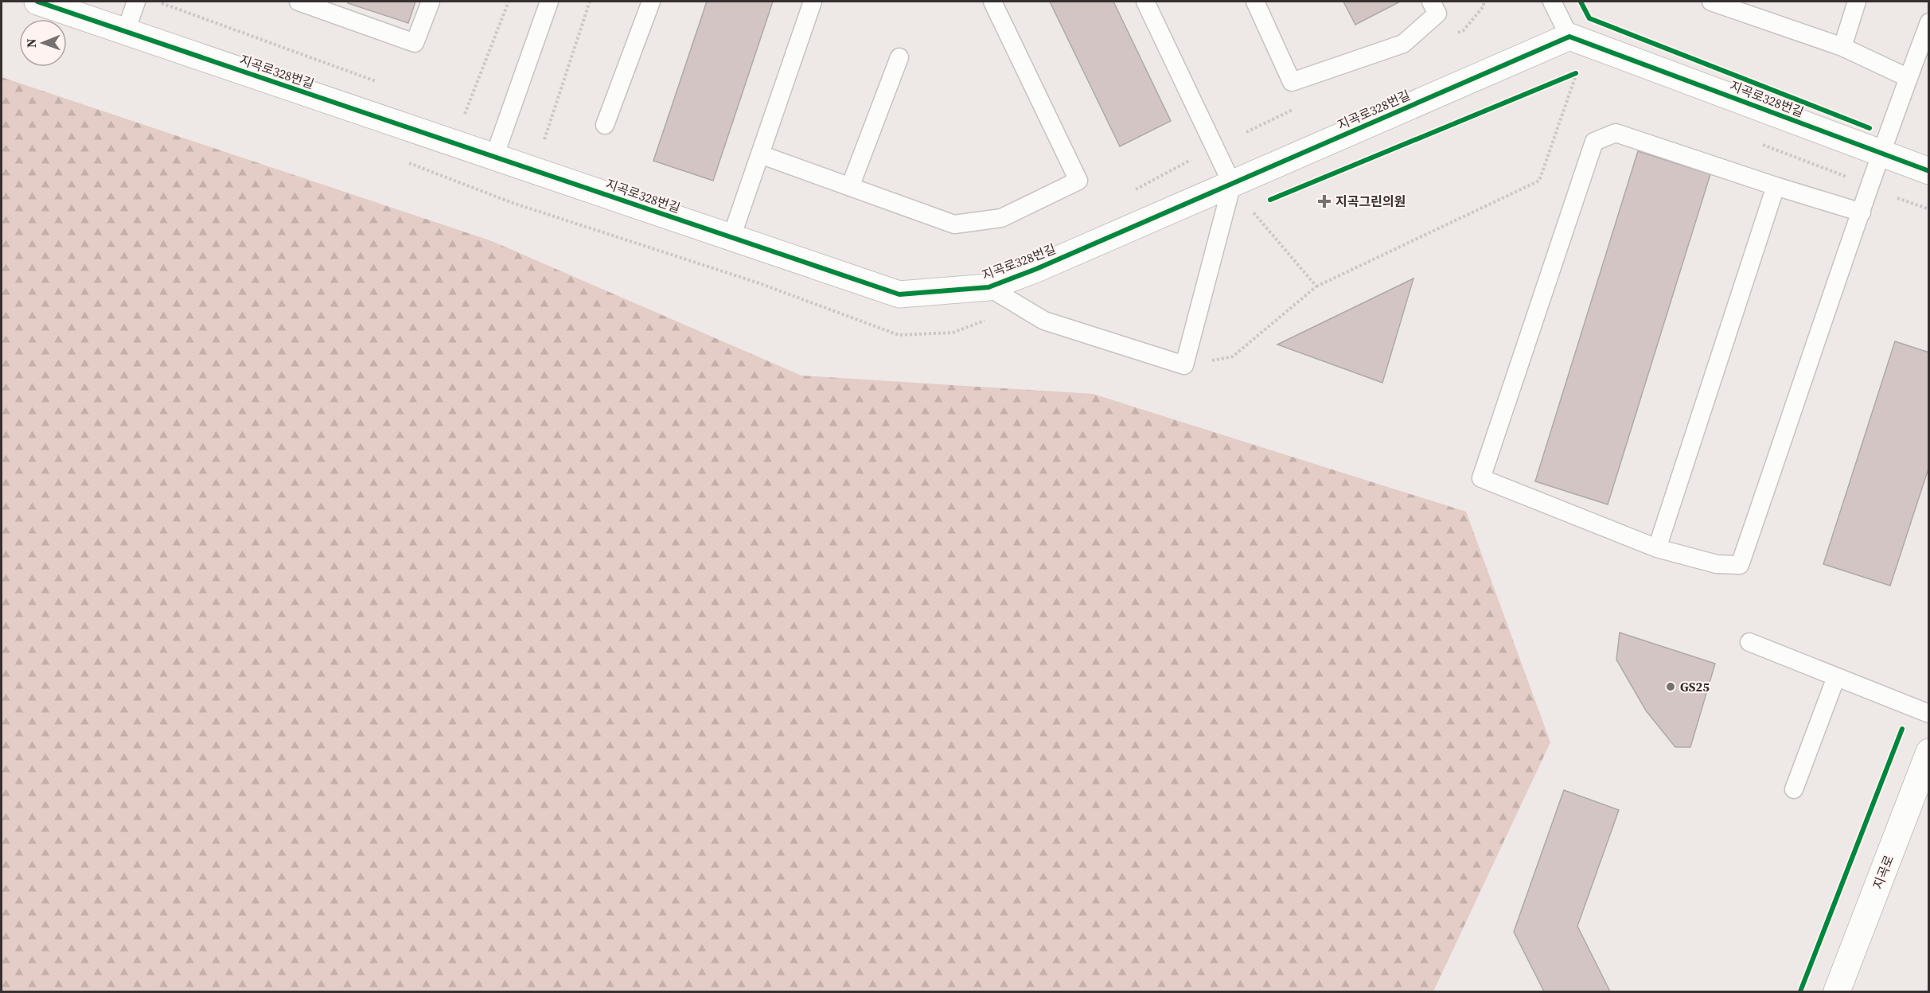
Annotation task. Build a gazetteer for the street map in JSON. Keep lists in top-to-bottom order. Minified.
{"streets":{"street":["지곡로328번길","지곡로"]},"places":{"health":["지곡그린의원"],"other":["GS25"]},"north":"left"}
